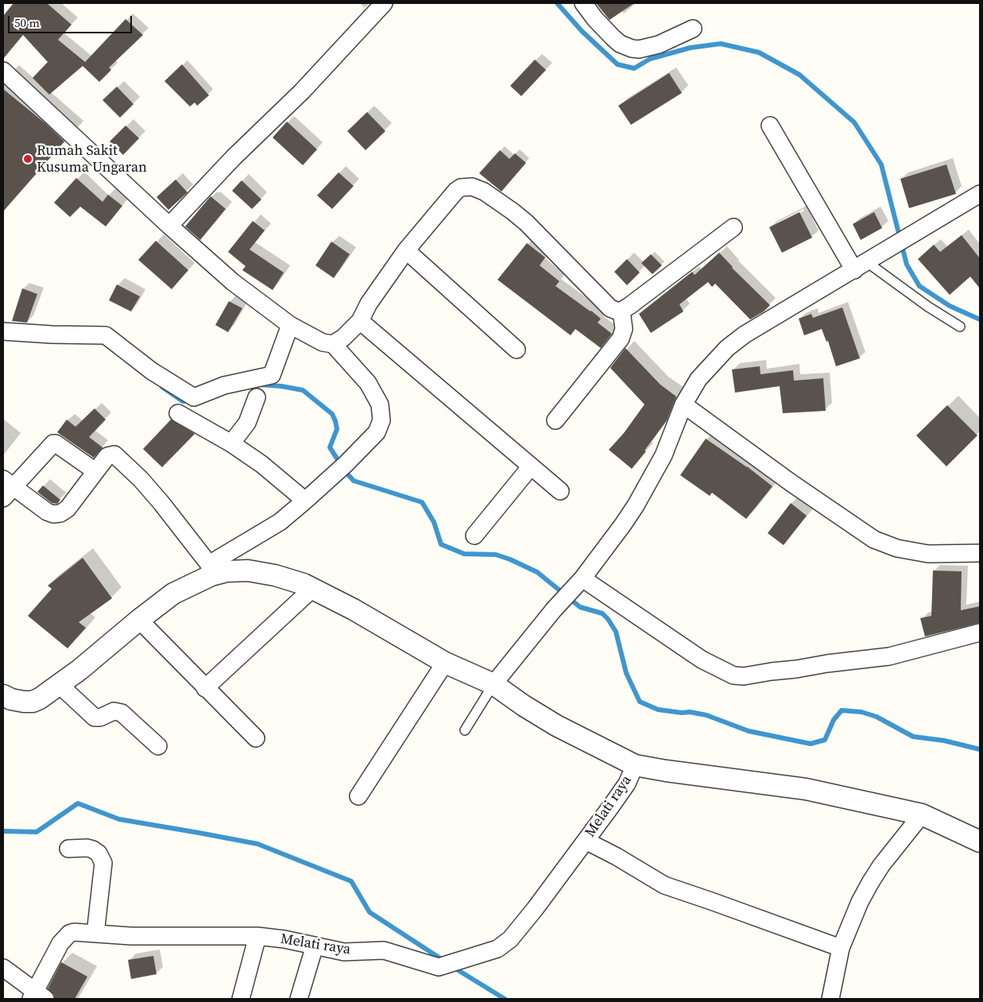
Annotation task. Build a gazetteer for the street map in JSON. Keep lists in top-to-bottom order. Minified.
{"streets":{"street":["Melati raya"]},"places":["Rumah Sakit Kusuma Ungaran"],"scale_bar":"50 m"}
